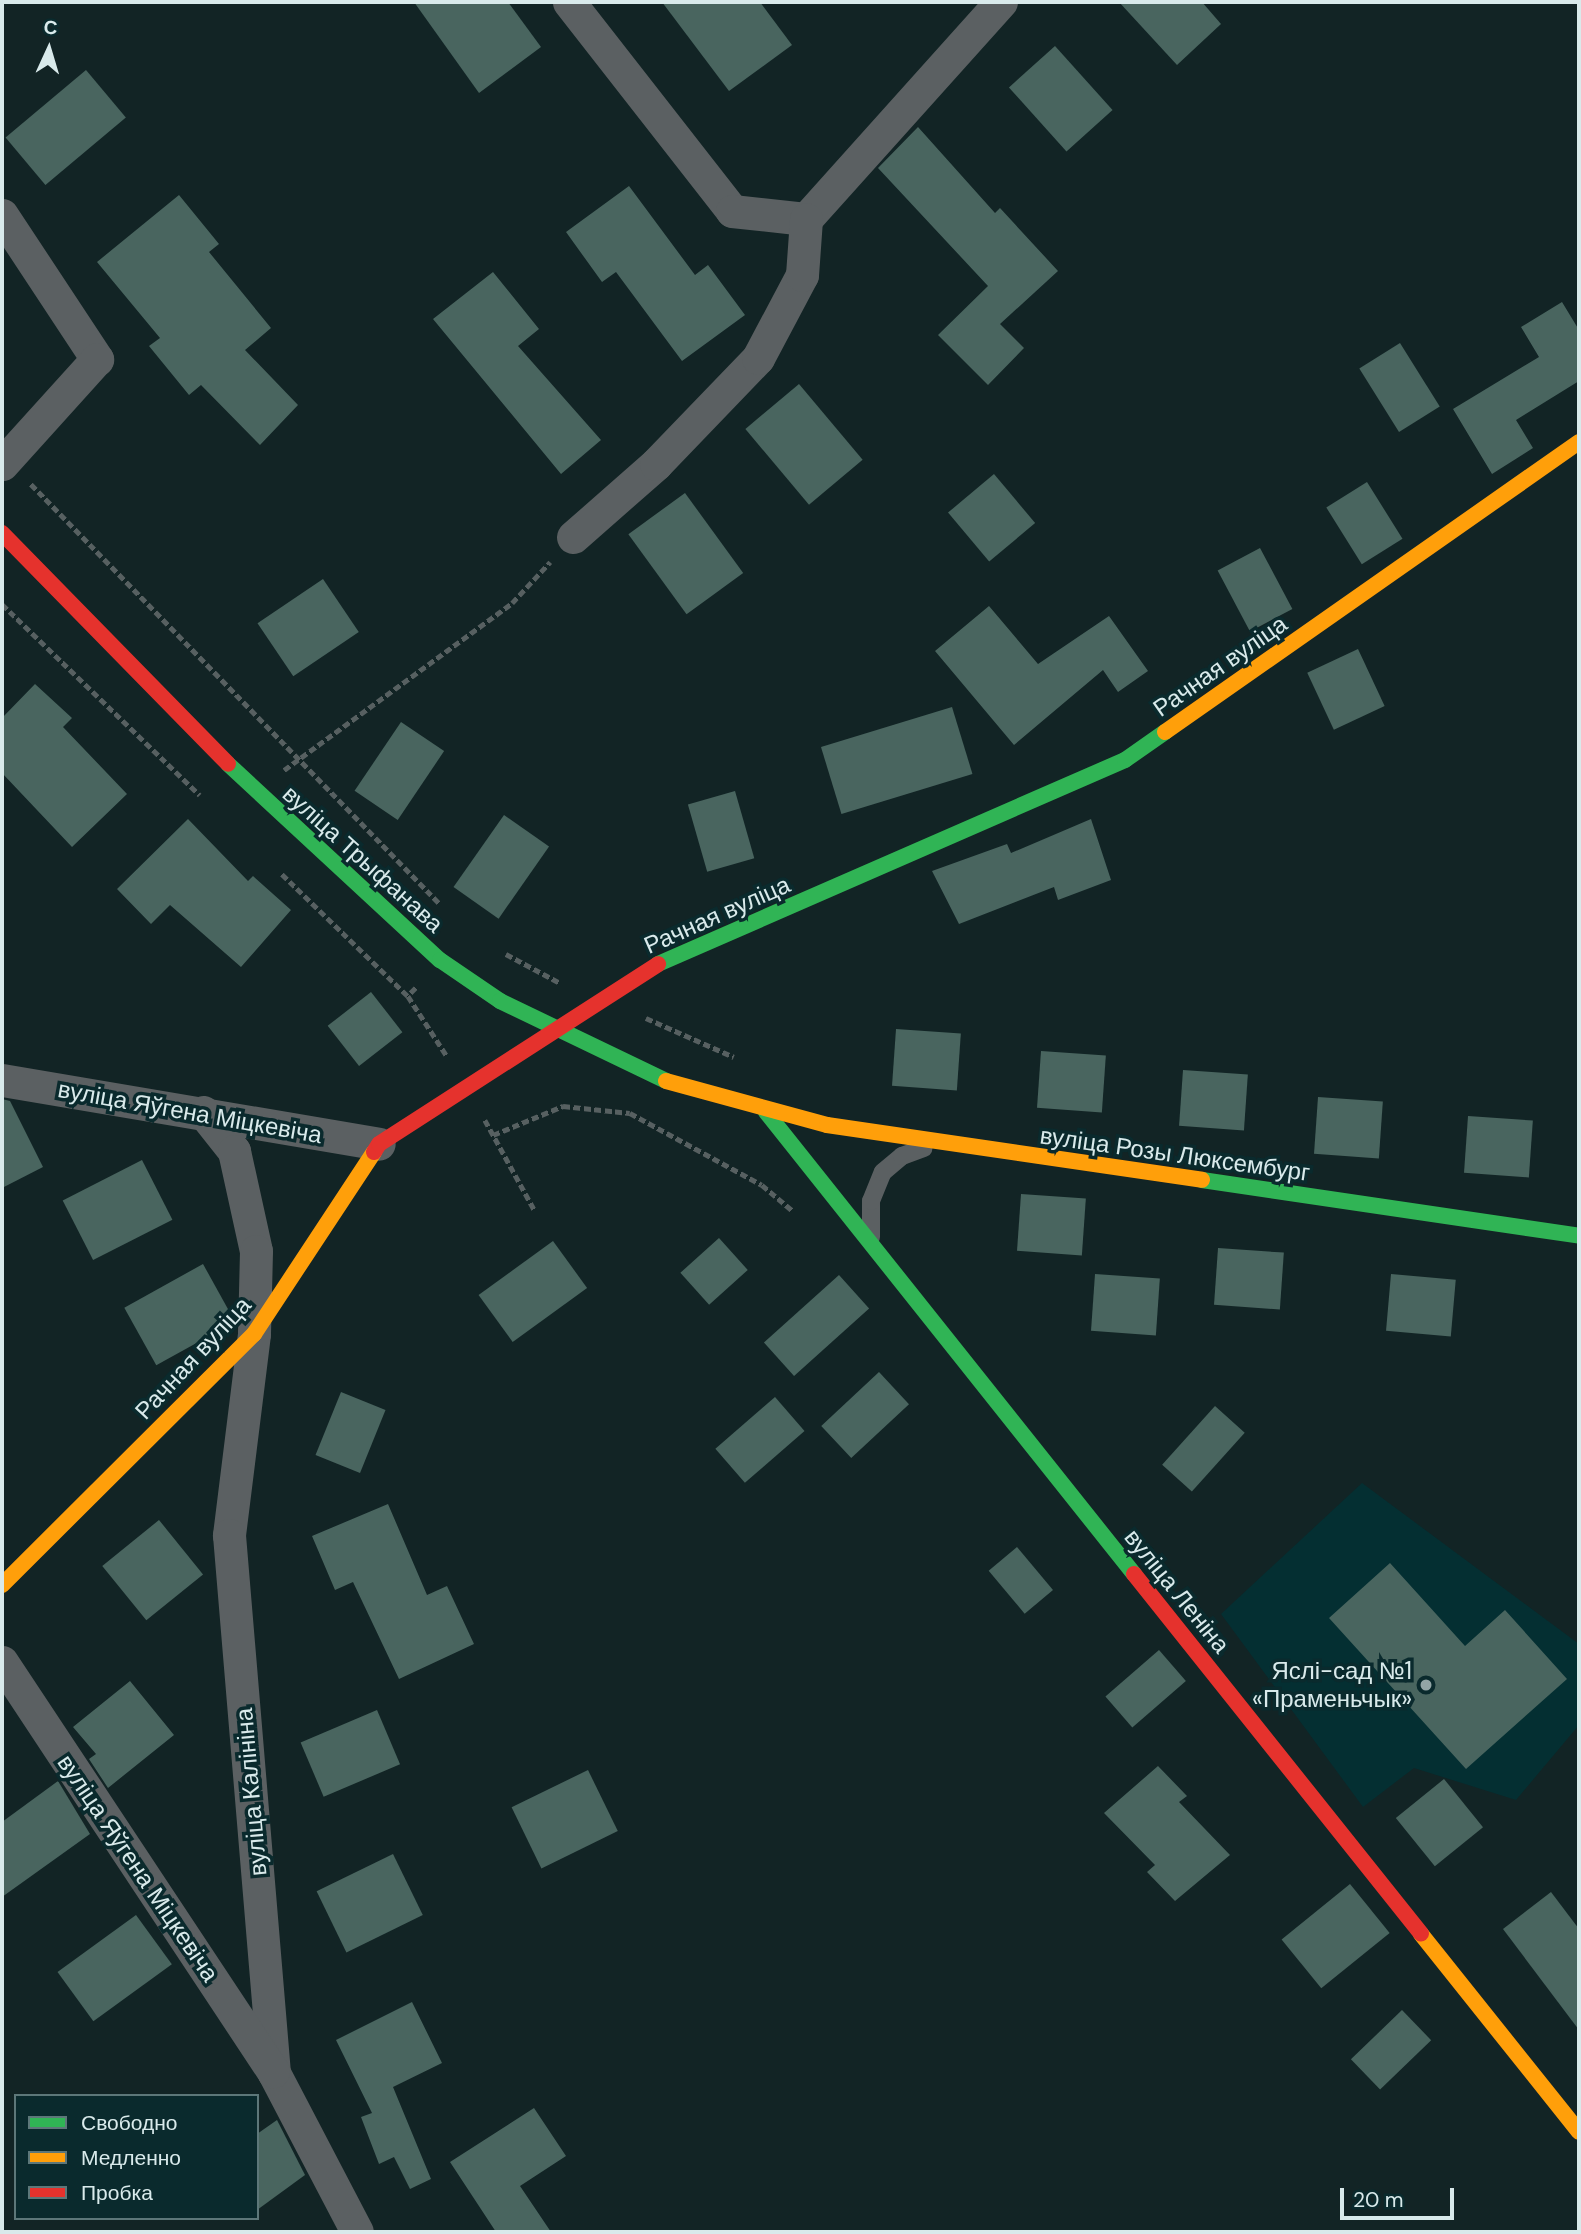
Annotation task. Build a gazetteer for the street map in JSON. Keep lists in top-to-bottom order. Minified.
{"streets":{"street":["Рачная вуліца","вуліца Трыфанава","вуліца Яўгена Міцкевіча","вуліца Розы Люксембург","вуліца Леніна","вуліца Калініна"]},"crossings":[["Рачная вуліца","вуліца Трыфанава"],["Рачная вуліца","вуліца Яўгена Міцкевіча"],["Рачная вуліца","вуліца Калініна"],["вуліца Трыфанава","вуліца Розы Люксембург"],["вуліца Трыфанава","вуліца Леніна"],["вуліца Яўгена Міцкевіча","вуліца Калініна"],["вуліца Розы Люксембург","вуліца Леніна"]],"places":["Яслі-сад №1 «Праменьчык»"],"legend":["Свободно","Медленно","Пробка"],"scale_bar":"20 m","north":"top"}
